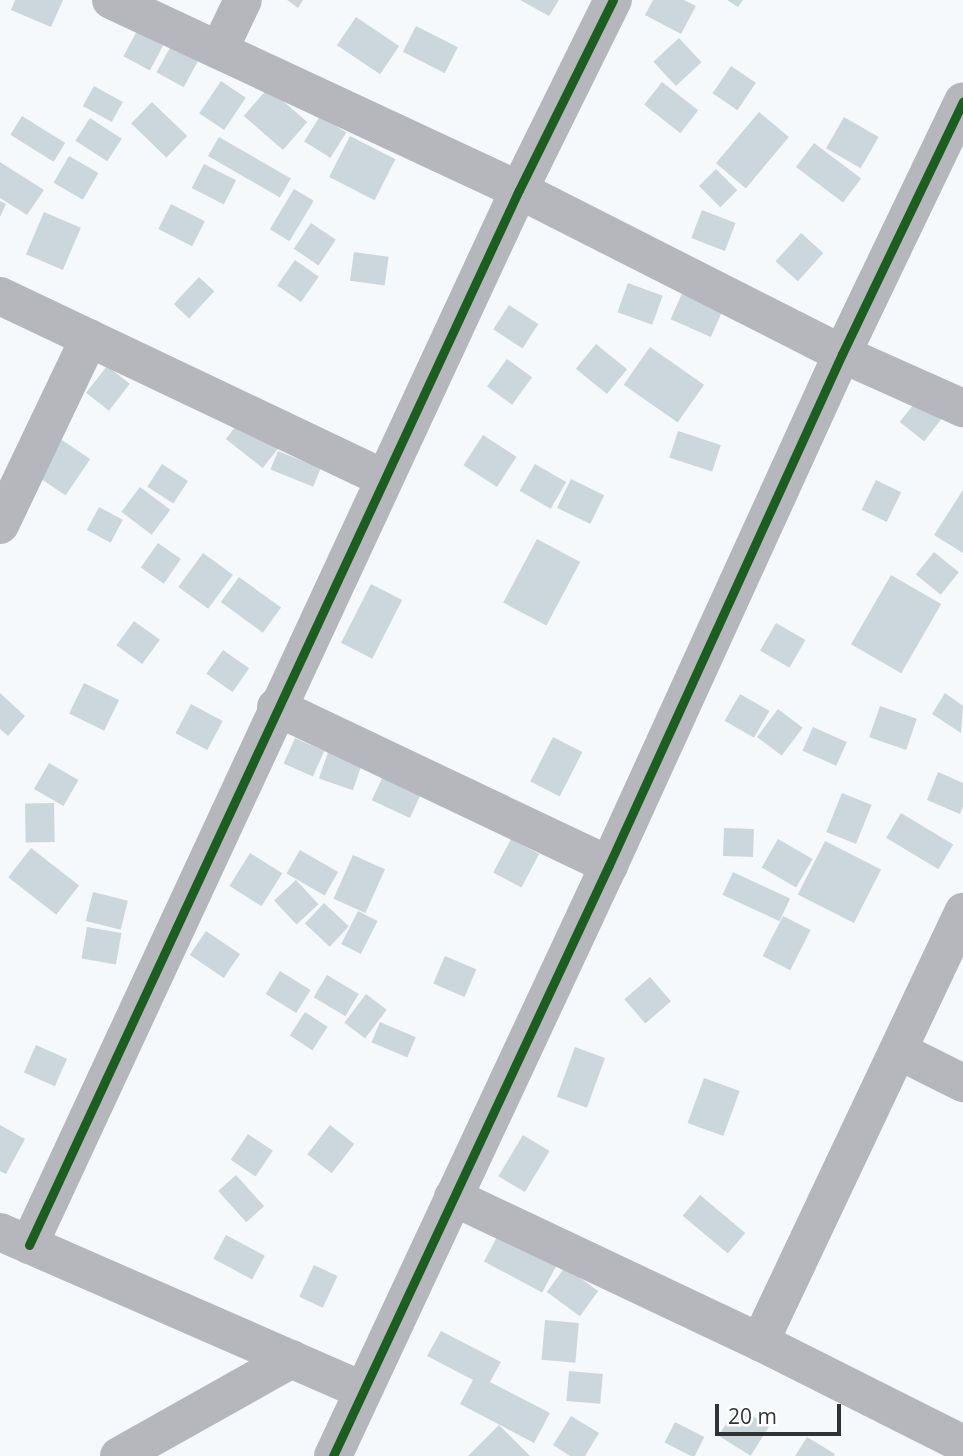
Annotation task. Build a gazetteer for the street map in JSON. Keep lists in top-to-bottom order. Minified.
{"scale_bar":"20 m"}
